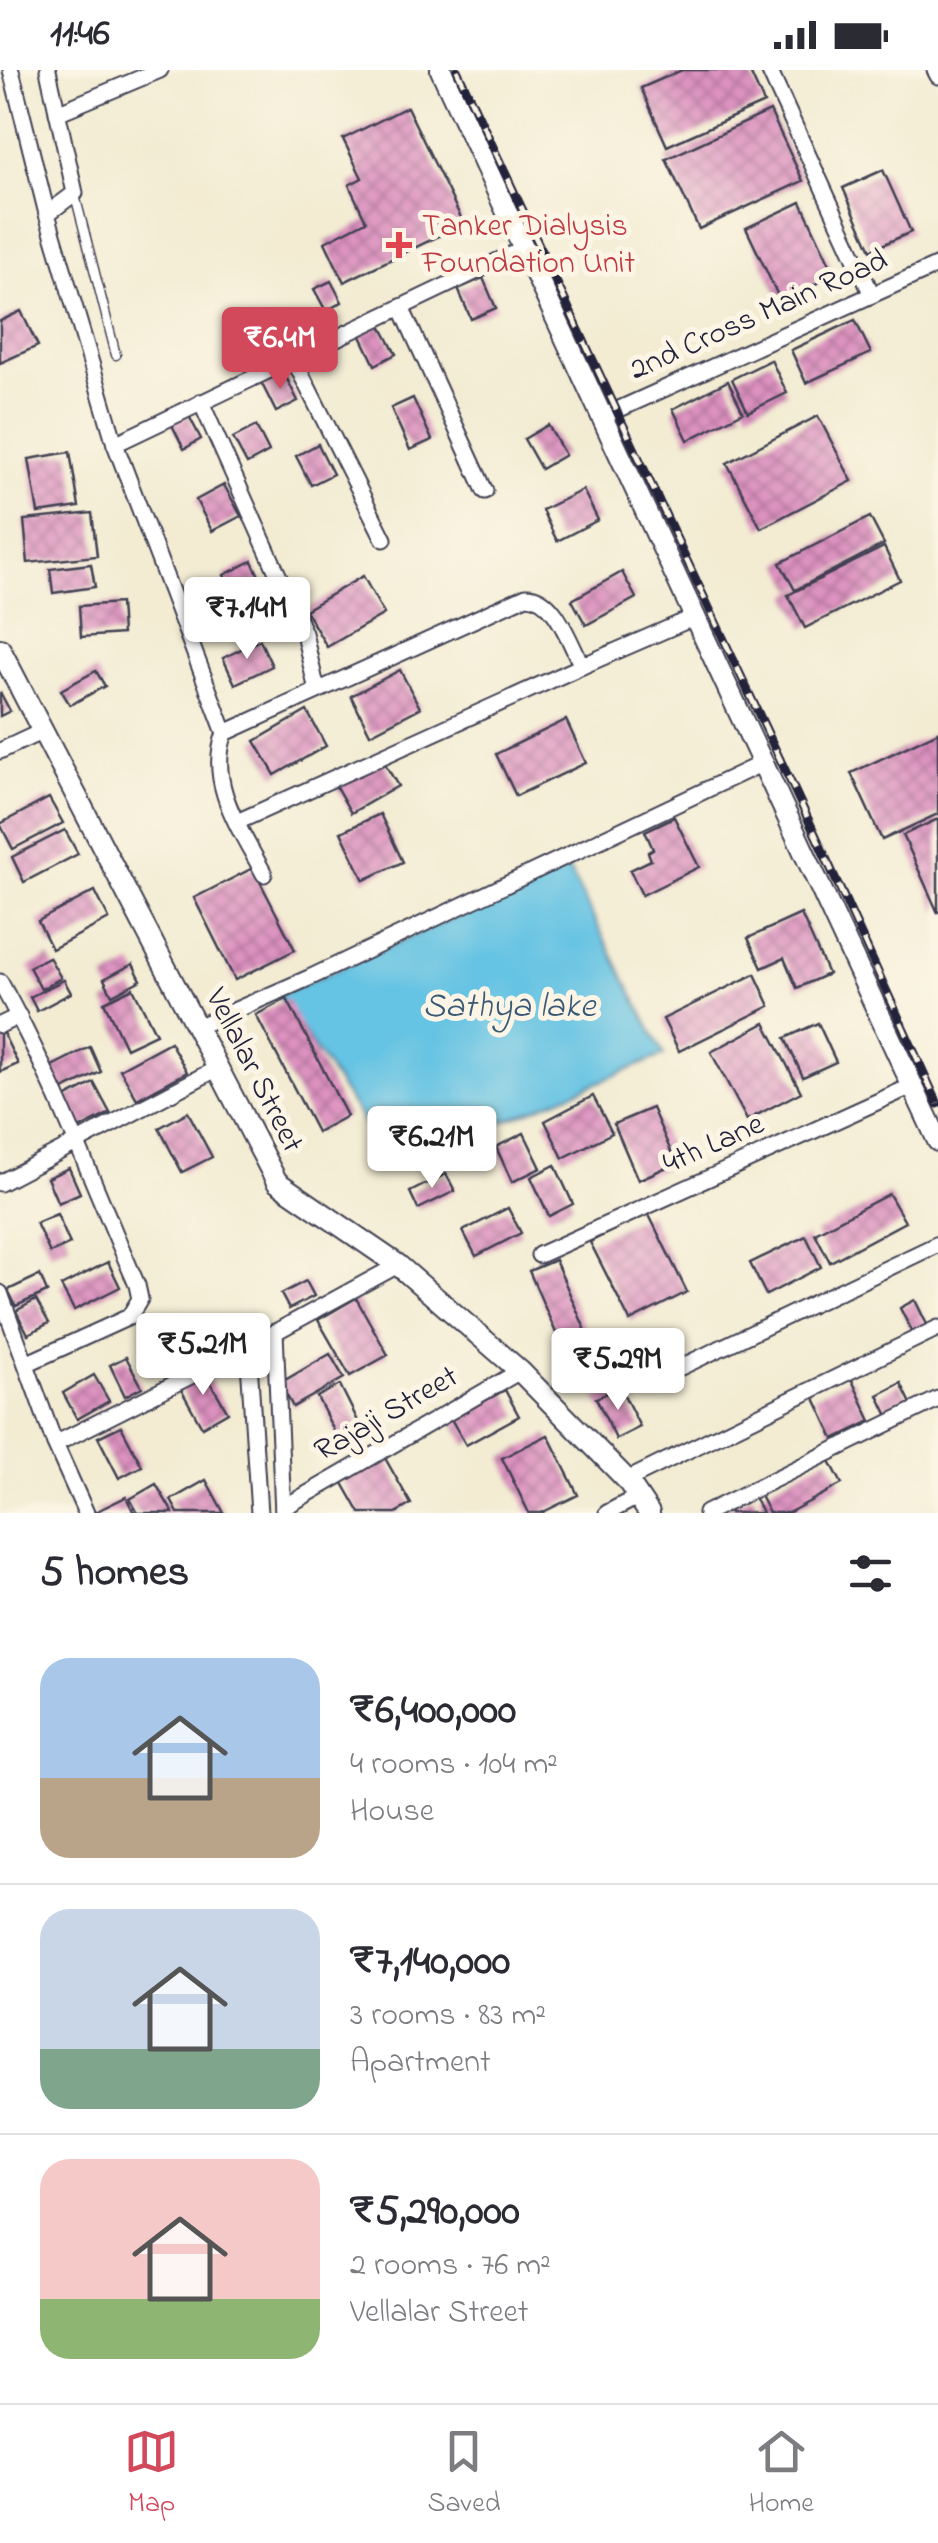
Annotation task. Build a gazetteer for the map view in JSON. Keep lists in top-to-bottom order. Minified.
{"streets":{"street":["2nd Cross Main Road","Vellalar Street","4th Lane","Rajaji Street"]},"crossings":[["Vellalar Street","Rajaji Street"]],"water":["Sathya lake"],"places":{"health":["Tanker Dialysis Foundation Unit"]},"page":{"status":"11:46","price":["₹6.4M","₹7.14M","₹6.21M","₹5.21M","₹5.29M"],"heading":"5 homes","list":[{"name":"₹6,400,000","note":"4 rooms · 104 m² · House"},{"name":"₹7,140,000","note":"3 rooms · 83 m² · Apartment"},{"name":"₹5,290,000","note":"2 rooms · 76 m² · Vellalar Street"}],"tabs":["Map","Saved","Home"]}}
